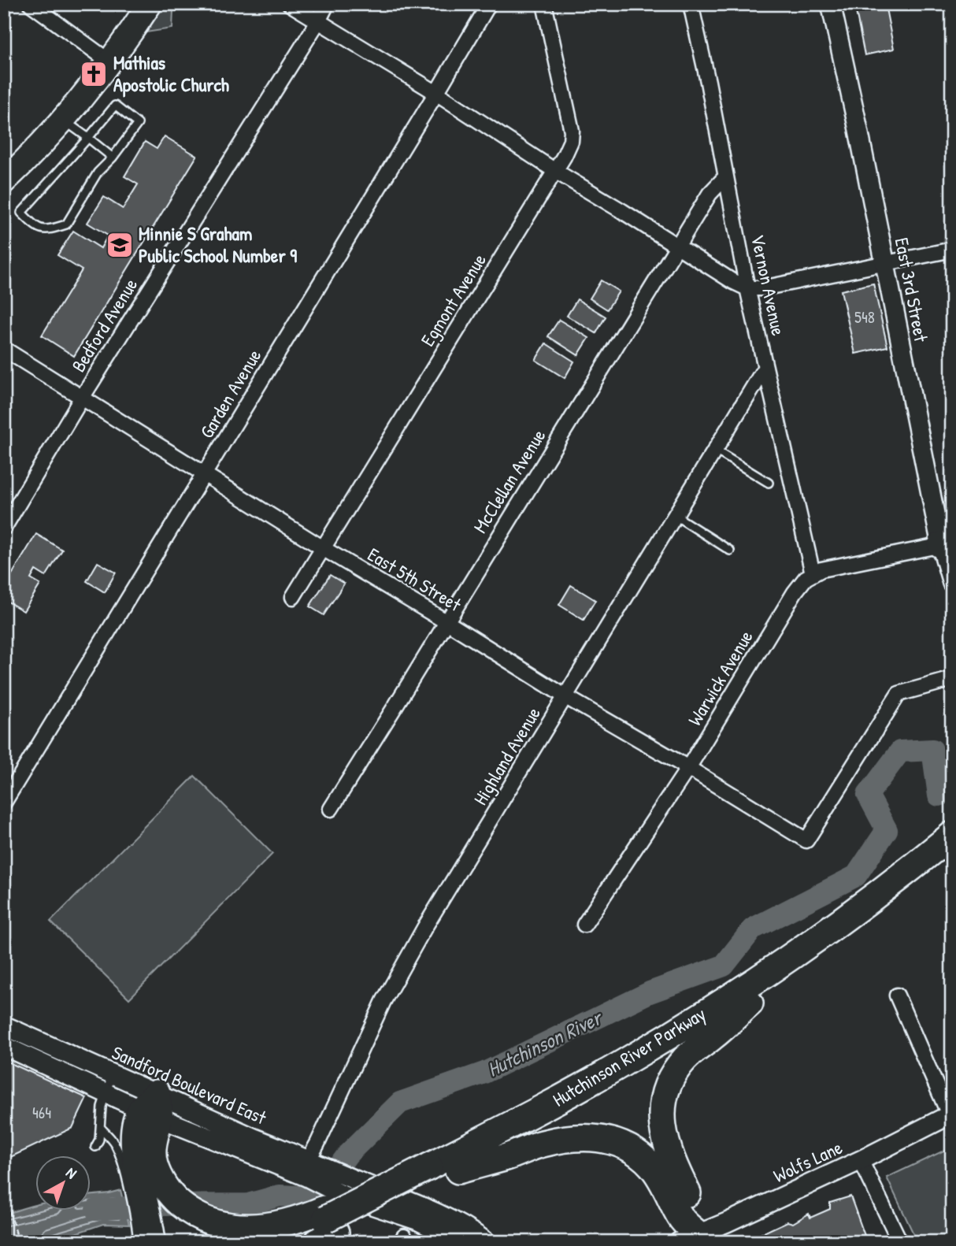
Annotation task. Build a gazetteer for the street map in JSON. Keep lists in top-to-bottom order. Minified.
{"streets":{"highway":["Hutchinson River Parkway"],"street":["Vernon Avenue","East 3rd Street","Egmont Avenue","Bedford Avenue","Garden Avenue","McClellan Avenue","East 5th Street","Warwick Avenue","Highland Avenue","Sandford Boulevard East","Wolfs Lane"]},"crossings":[["Vernon Avenue","McClellan Avenue"],["Vernon Avenue","Warwick Avenue"],["Vernon Avenue","Highland Avenue"],["Egmont Avenue","East 5th Street"],["Bedford Avenue","East 5th Street"],["Garden Avenue","East 5th Street"],["McClellan Avenue","East 5th Street"],["East 5th Street","Warwick Avenue"],["East 5th Street","Highland Avenue"],["Highland Avenue","Sandford Boulevard East"],["Hutchinson River Parkway","Sandford Boulevard East"]],"water":["Hutchinson River"],"places":{"church":["Mathias Apostolic Church"],"school or university":["Minnie S Graham Public School Number 9"]},"house_numbers":["548","464"],"north":"top right"}
